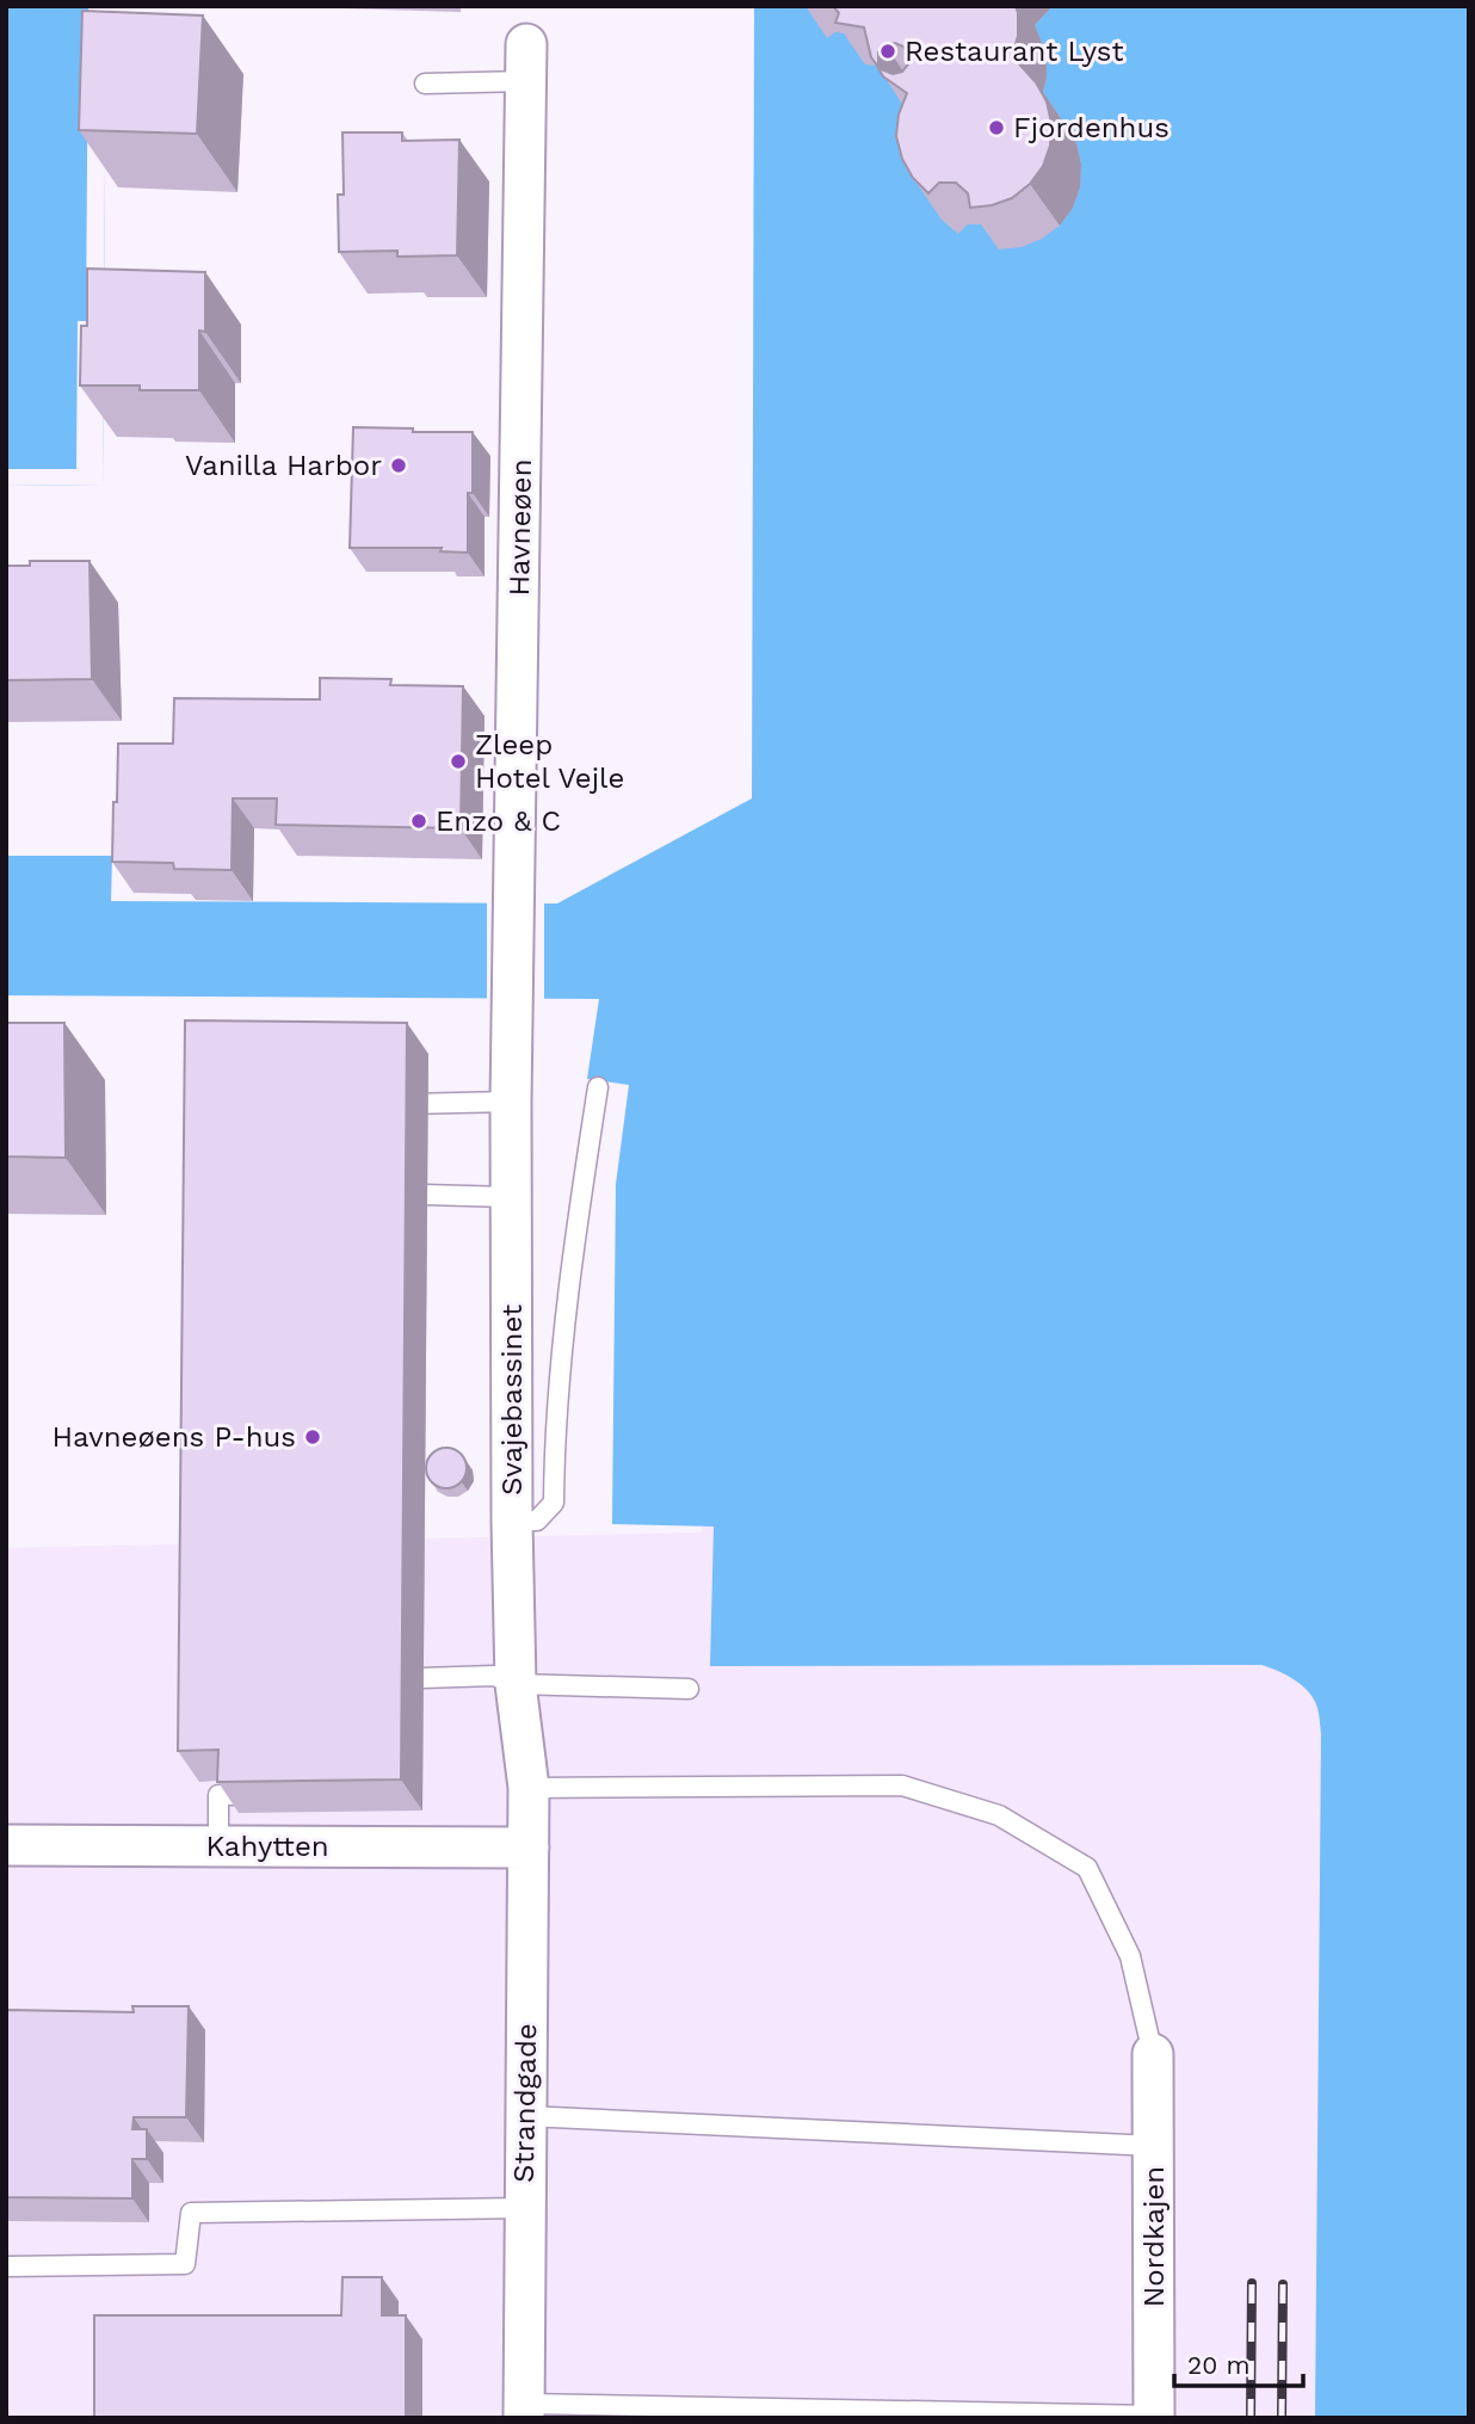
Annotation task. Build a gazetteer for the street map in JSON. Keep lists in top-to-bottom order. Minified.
{"streets":{"street":["Havneøen","Svajebassinet","Kahytten","Strandgade","Nordkajen"]},"crossings":[["Havneøen","Svajebassinet"],["Svajebassinet","Strandgade"],["Kahytten","Strandgade"]],"places":["Restaurant Lyst","Fjordenhus","Vanilla Harbor","Zleep Hotel Vejle","Enzo & C","Havneøens P-hus"],"scale_bar":"20 m"}
